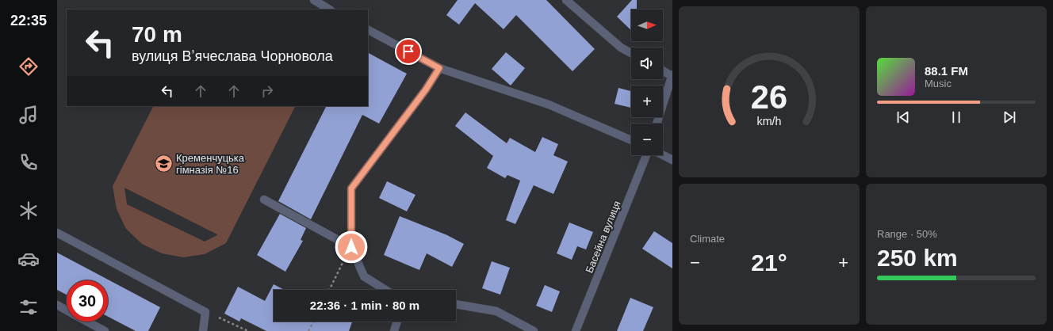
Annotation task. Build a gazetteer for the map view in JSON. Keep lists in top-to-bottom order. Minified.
{"streets":{"street":["Басейна вулиця"]},"places":{"school or university":["Кременчуцька гімназія №16"]},"north":"right","page":{"tabs":"22:35","map_buttons":["+","−"],"turn":["70 m","вулиця Вʼячеслава Чорновола"],"song":["88.1 FM","Music"],"tile":["Climate",["Range · 50%","250 km"]],"heat":["−","21°","+"],"limit":"30","trip":"22:36 · 1 min · 80 m","gauge":["26","km/h"]}}
